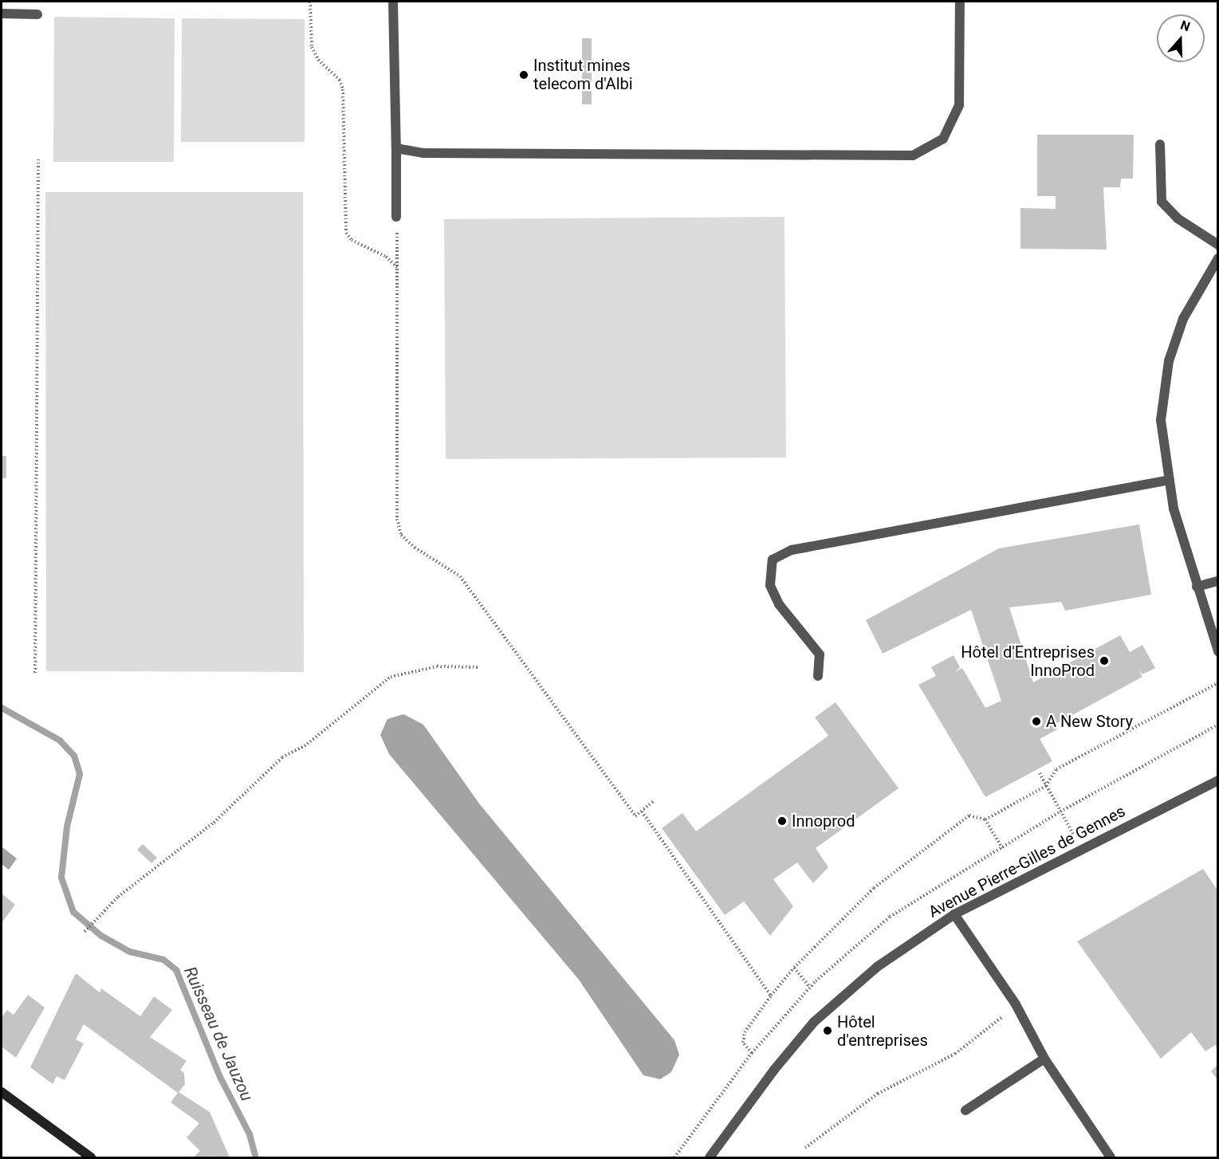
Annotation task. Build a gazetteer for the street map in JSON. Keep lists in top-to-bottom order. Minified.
{"streets":{"street":["Avenue Pierre-Gilles de Gennes"]},"water":["Ruisseau de Jauzou"],"places":["Institut mines telecom d'Albi","Hôtel d'Entreprises InnoProd","A New Story","Innoprod","Hôtel d'entreprises"],"north":"top"}
